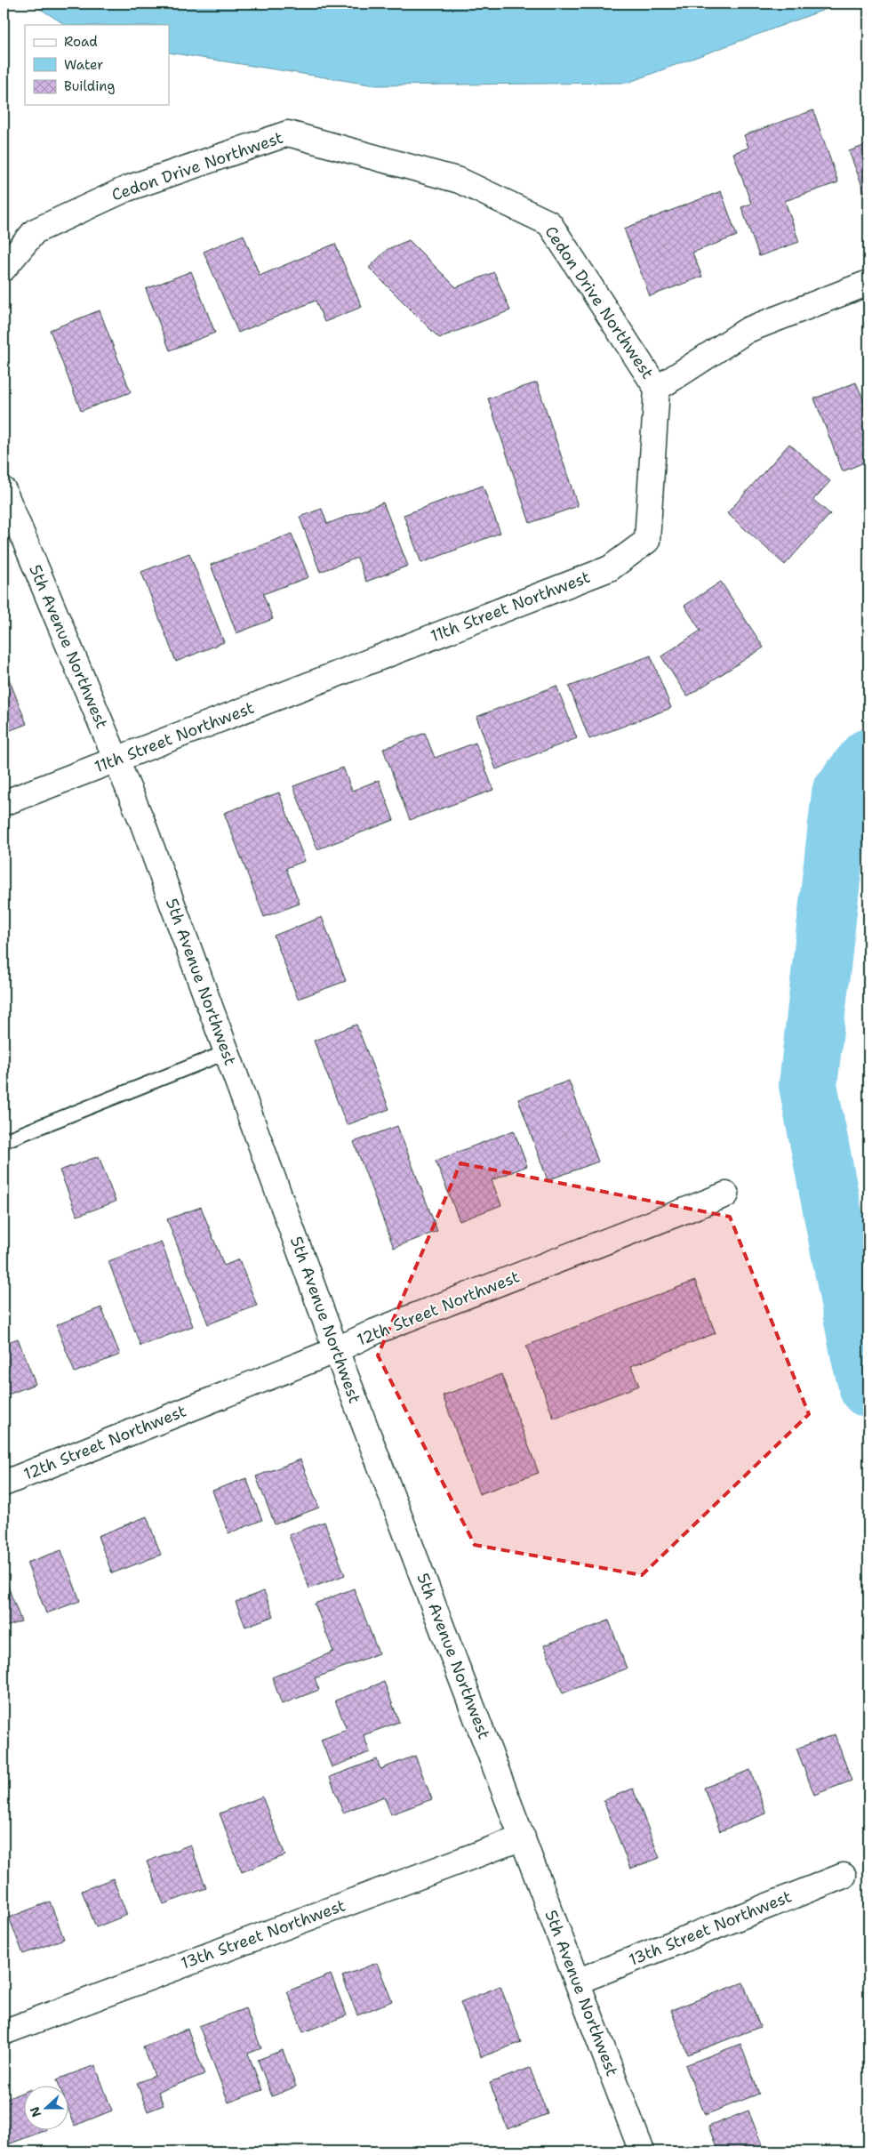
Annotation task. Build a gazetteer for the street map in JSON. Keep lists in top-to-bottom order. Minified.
{"streets":{"street":["Cedon Drive Northwest","11th Street Northwest","5th Avenue Northwest","12th Street Northwest","13th Street Northwest"]},"crossings":[["Cedon Drive Northwest","11th Street Northwest"],["11th Street Northwest","5th Avenue Northwest"],["5th Avenue Northwest","12th Street Northwest"],["5th Avenue Northwest","13th Street Northwest"]],"legend":["Road","Water","Building"],"north":"left"}
